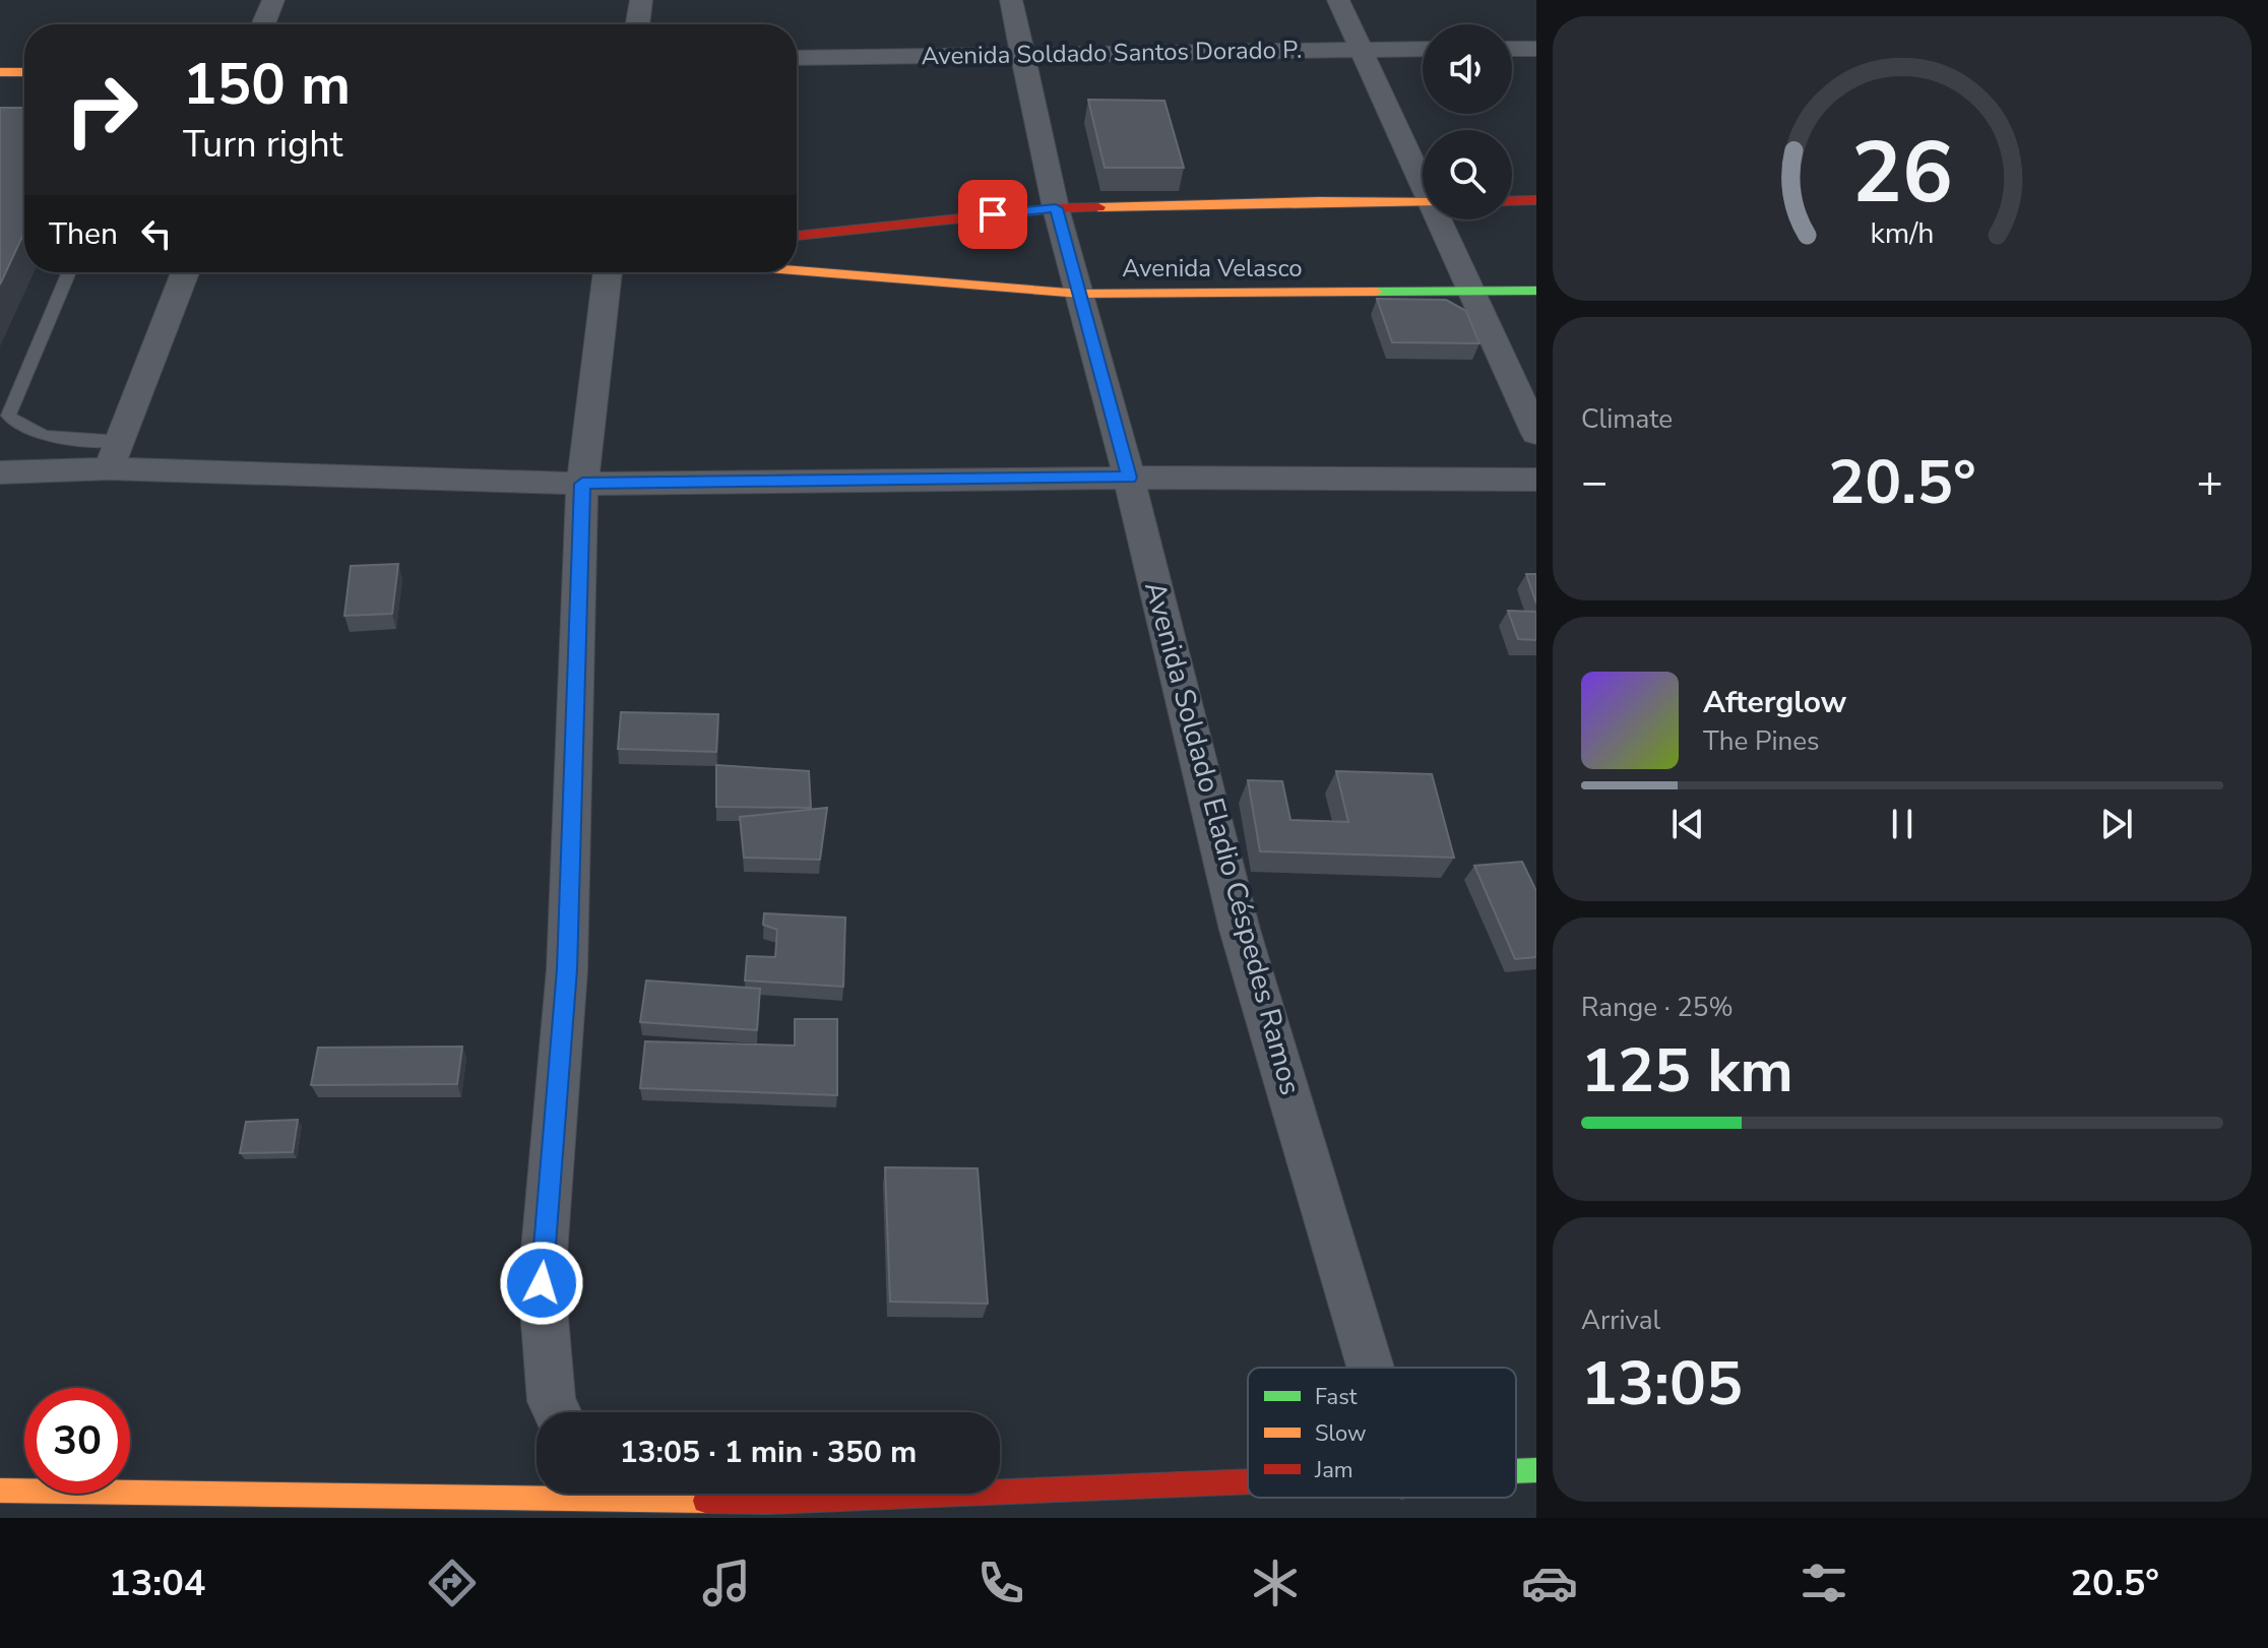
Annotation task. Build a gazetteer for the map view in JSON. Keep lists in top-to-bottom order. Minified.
{"streets":{"street":["Avenida Soldado Santos Dorado P.","Avenida Velasco","Avenida Soldado Eladio Céspedes Ramos"]},"crossings":[["Avenida Soldado Santos Dorado P.","Avenida Soldado Eladio Céspedes Ramos"],["Avenida Velasco","Avenida Soldado Eladio Céspedes Ramos"]],"legend":["Fast","Slow","Jam"],"page":{"turn":["150 m","Turn right"],"then":"Then","tile":["Climate",["Range · 25%","125 km"],["Arrival","13:05"]],"heat":["−","20.5°","+"],"song":["Afterglow","The Pines"],"limit":"30","trip":"13:05 · 1 min · 350 m","tabs":["13:04","20.5°"],"gauge":["26","km/h"]}}
